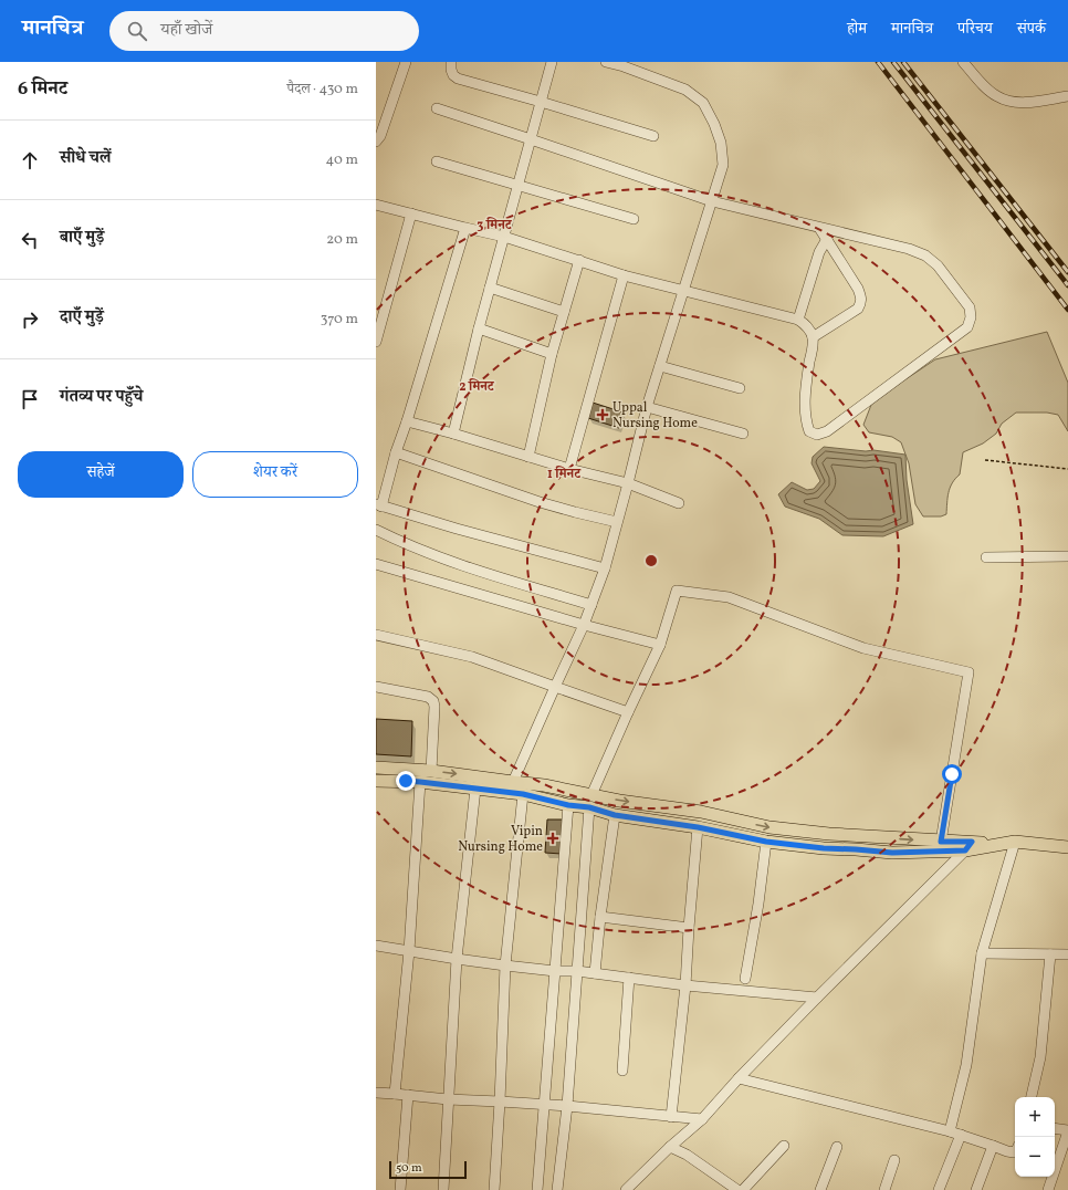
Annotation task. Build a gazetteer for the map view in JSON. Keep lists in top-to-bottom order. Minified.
{"places":{"health":["Uppal Nursing Home","Vipin Nursing Home"]},"scale_bar":"50 m","page":{"header":"मानचित्र","search":"यहाँ खोजें","nav":["होम","मानचित्र","परिचय","संपर्क"],"heading":["6 मिनट","पैदल · 430 m"],"list":[["सीधे चलें","40 m"],["बाएँ मुड़ें","20 m"],["दाएँ मुड़ें","370 m"],"गंतव्य पर पहुँचे"],"buttons":["सहेजें","शेयर करें"],"map_buttons":["+","−"],"scale":"50 m"},"rings":["3 मिनट","2 मिनट","1 मिनट"]}
